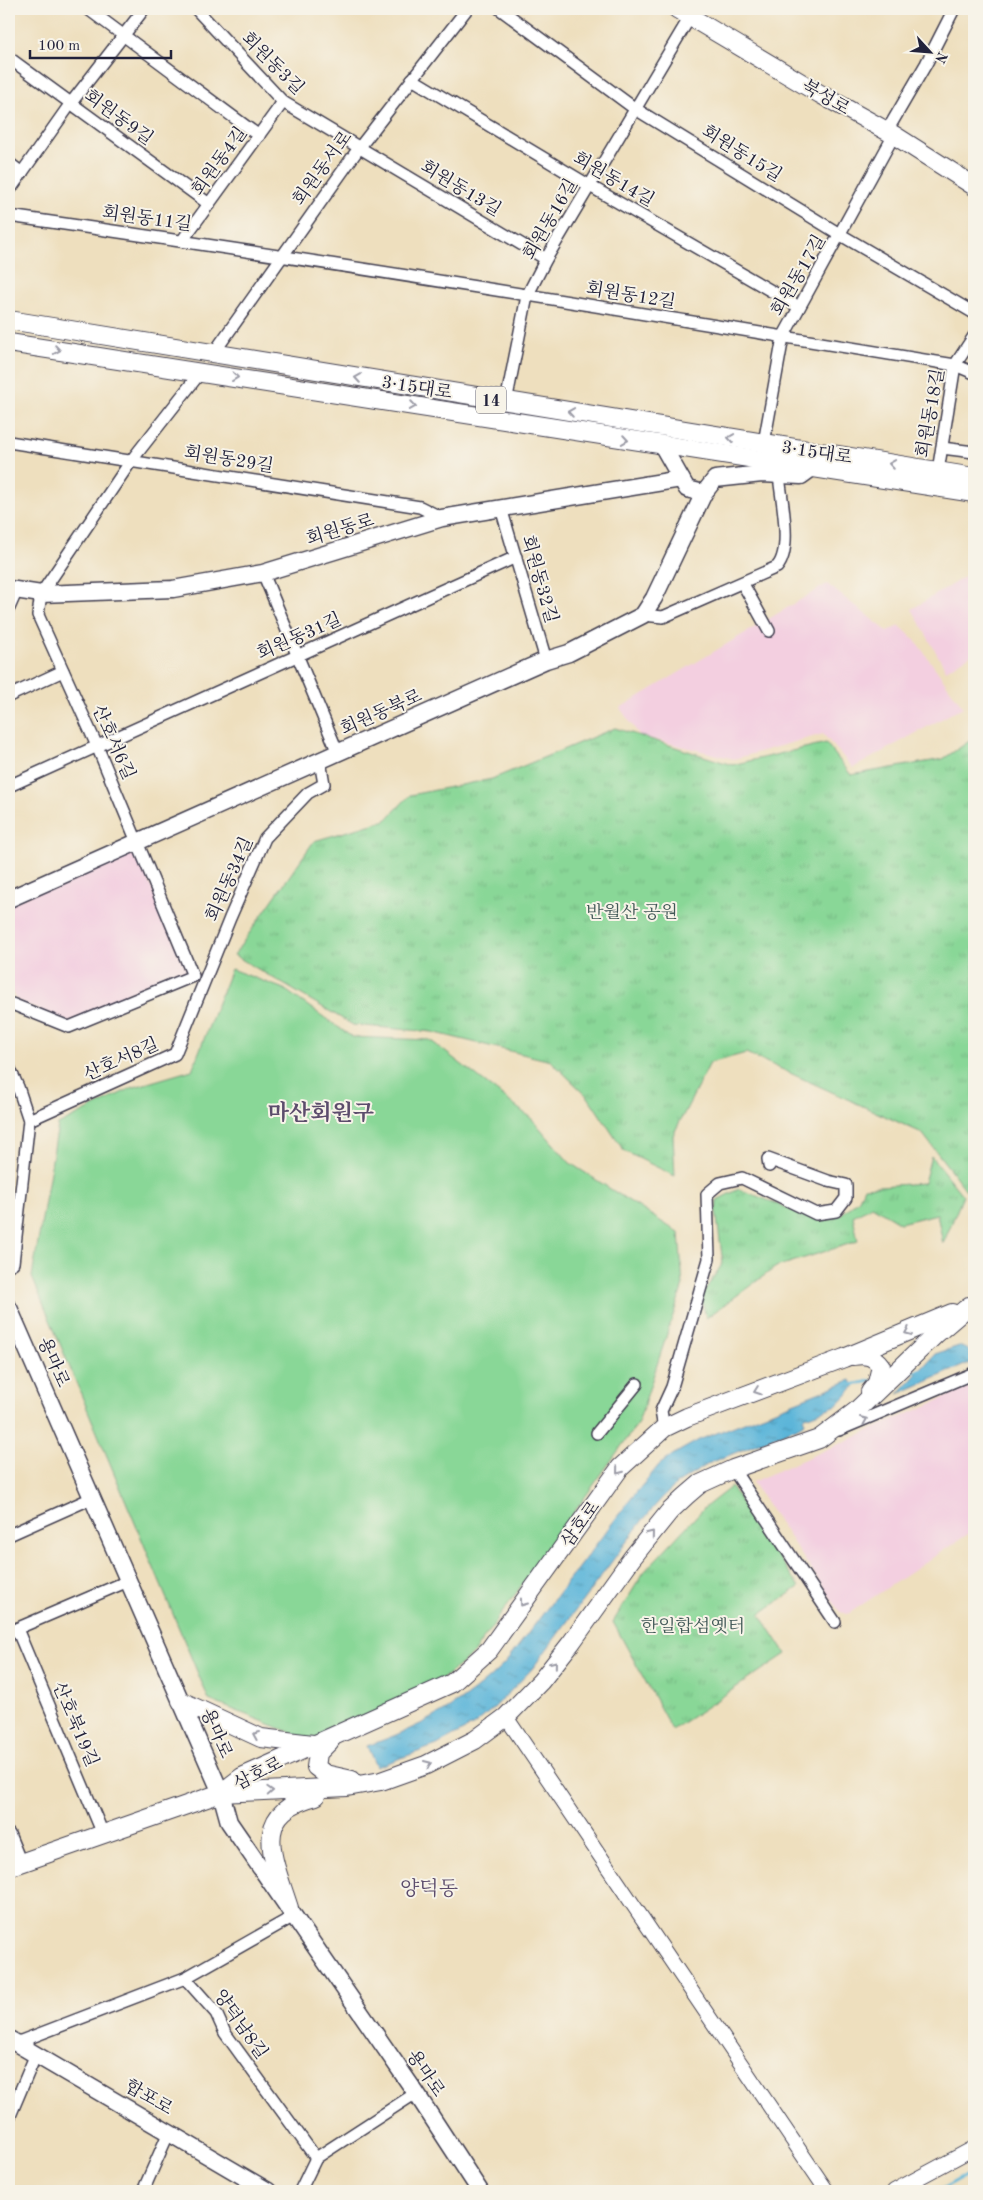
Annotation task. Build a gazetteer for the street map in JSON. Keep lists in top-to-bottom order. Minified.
{"streets":{"main road":["북성로","3·15대로","14","회원동로","회원동북로","용마로","삼호로","합포로"],"street":["회원동3길","회원동9길","회원동15길","회원동4길","회원동서로","회원동14길","회원동13길","회원동11길","회원동16길","회원동17길","회원동12길","회원동18길","회원동29길","회원동32길","회원동31길","산호서6길","회원동34길","산호서8길","산호북19길","양덕남8길"]},"crossings":[["회원동3길","회원동4길"],["회원동3길","회원동서로"],["회원동3길","회원동13길"],["북성로","회원동16길"],["북성로","회원동17길"],["회원동9길","회원동4길"],["회원동15길","회원동16길"],["회원동15길","회원동17길"],["회원동4길","회원동11길"],["회원동서로","회원동14길"],["회원동서로","회원동13길"],["회원동서로","회원동11길"],["회원동서로","회원동12길"],["회원동서로","3·15대로"],["회원동14길","회원동16길"],["회원동14길","회원동17길"],["회원동13길","회원동16길"],["회원동11길","회원동12길"],["회원동16길","회원동12길"],["회원동16길","3·15대로"],["회원동17길","회원동12길"],["회원동17길","3·15대로"],["회원동12길","회원동18길"],["3·15대로","회원동18길"],["회원동29길","회원동로"],["회원동로","회원동32길"],["회원동로","산호서6길"],["회원동32길","회원동31길"],["회원동32길","회원동북로"],["회원동31길","산호서6길"],["회원동북로","산호서6길"],["회원동북로","회원동34길"],["회원동34길","산호서8길"],["용마로","삼호로"],["삼호로","산호북19길"]],"districts":["마산회원구","양덕동"],"parks":["반월산 공원","한일합섬옛터"],"scale_bar":"100 m","north":"bottom right"}
